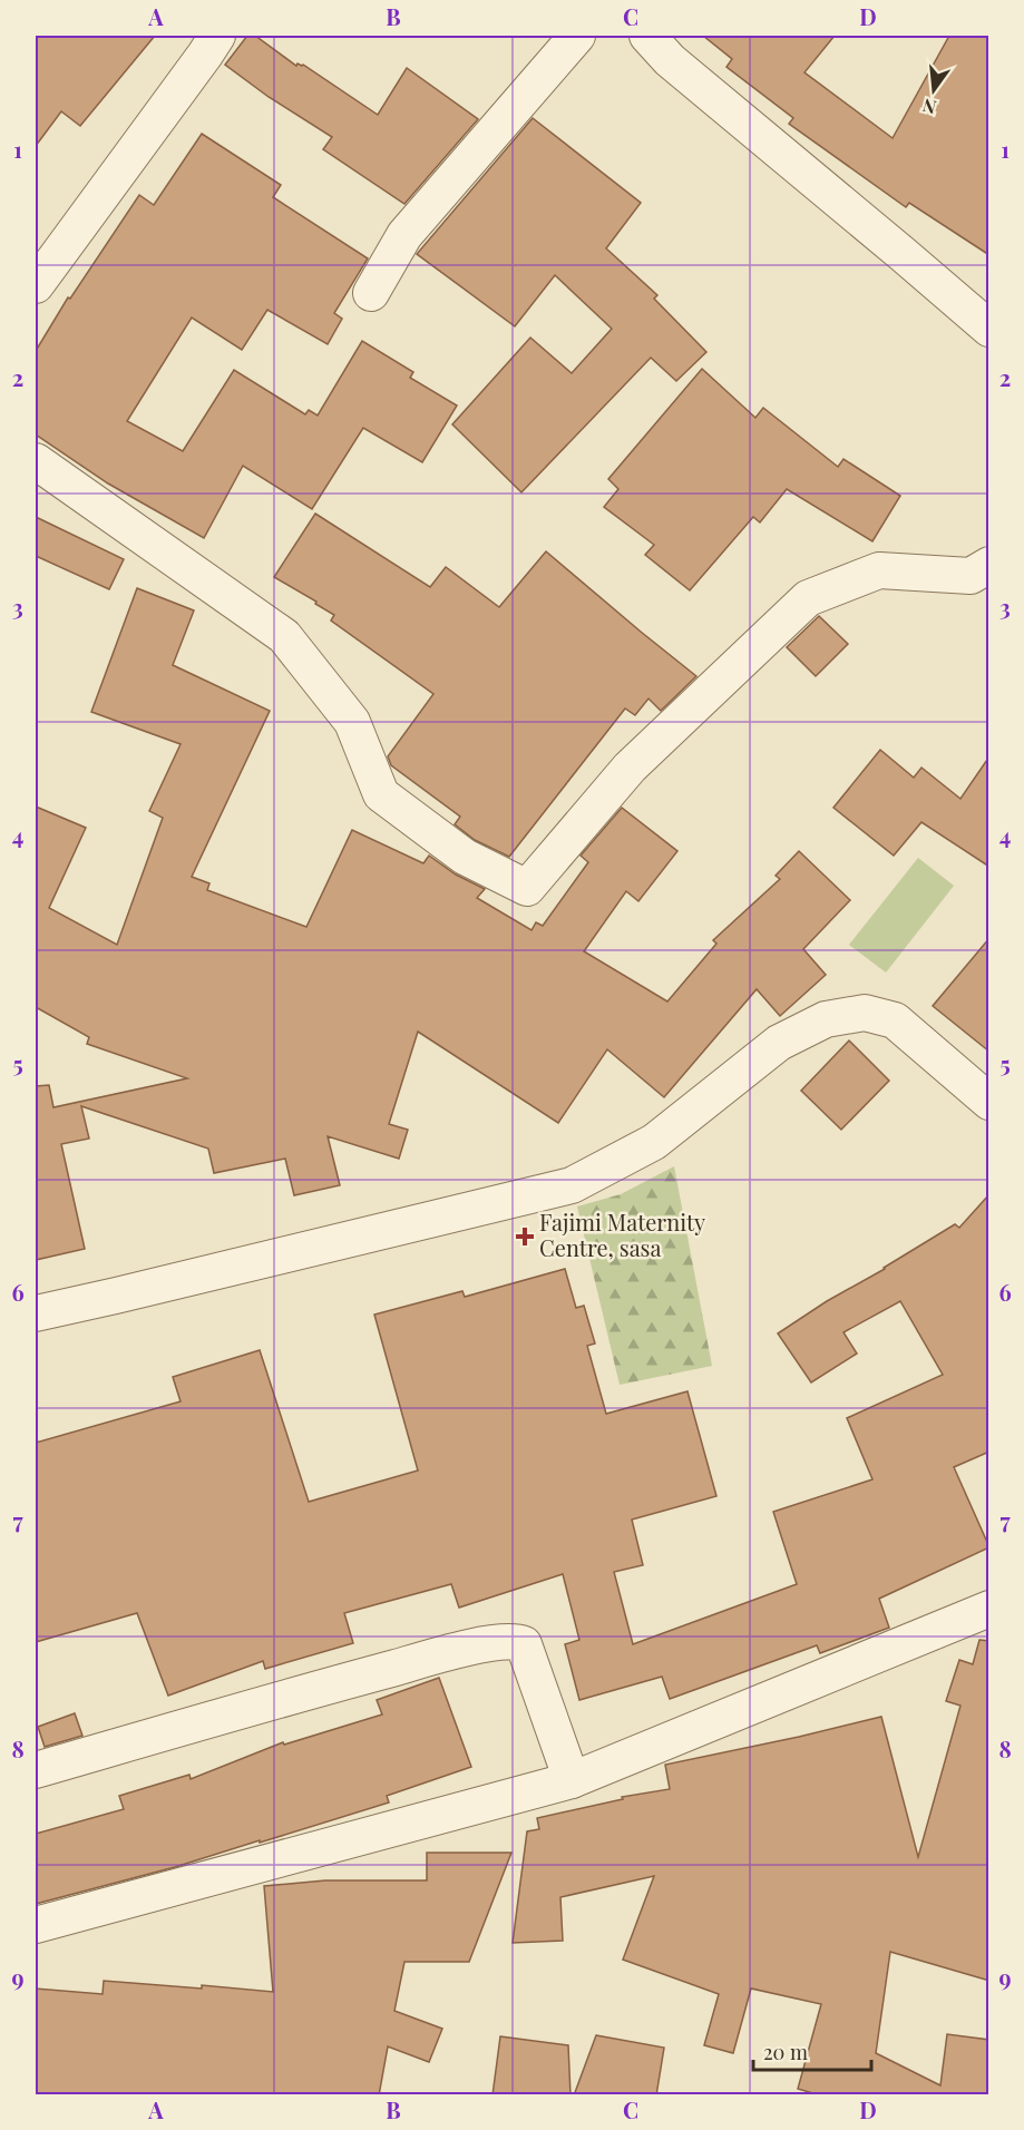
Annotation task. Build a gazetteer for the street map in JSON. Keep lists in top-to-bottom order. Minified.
{"places":{"health":["Fajimi Maternity Centre, sasa"]},"scale_bar":"20 m","north":"bottom","grid":{"columns":["A","B","C","D"],"rows":["1","2","3","4","5","6","7","8","9"]}}
